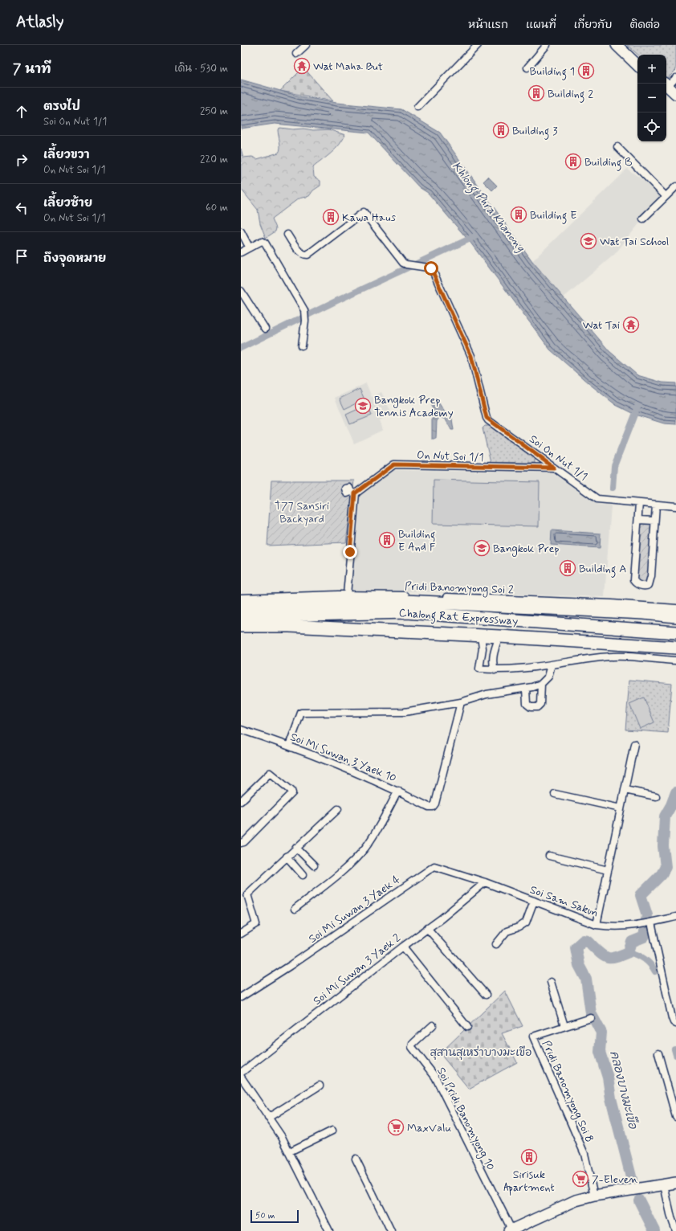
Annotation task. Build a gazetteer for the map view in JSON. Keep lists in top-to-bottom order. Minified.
{"streets":{"highway":["Chalong Rat Expressway"],"street":["On Nut Soi 1/1","Soi On Nut 1/1","Pridi Banomyong Soi 2","Soi Mi Suwan 3 Yaek 10","Soi Sam Sakun","Soi Mi Suwan 3 Yaek 4","Soi Mi Suwan 3 Yaek 2","Pridi Banomyong Soi 8","Soi Pridi Banomyong 10"]},"crossings":[["On Nut Soi 1/1","Soi On Nut 1/1"],["On Nut Soi 1/1","Pridi Banomyong Soi 2"],["Soi Sam Sakun","Soi Mi Suwan 3 Yaek 4"],["Soi Sam Sakun","Soi Mi Suwan 3 Yaek 2"],["Soi Mi Suwan 3 Yaek 4","Soi Mi Suwan 3 Yaek 2"]],"water":["Khlong Phra Khanong","คลองบางมะเขือ"],"parks":["T77 Sansiri Backyard","สุสานสุเหร่าบางมะเขือ"],"places":{"temple":["Wat Maha But","Wat Tai"],"building":["Building 1","Building 2","Building 3","Building B","Building E","Kawa Haus","Building E And F","Building A","Sirisuk Apartment"],"school or university":["Wat Tai School","Bangkok Prep Tennis Academy","Bangkok Prep"],"supermarket":["MaxValu","7-Eleven"]},"scale_bar":"50 m","page":{"header":"Atlasly","nav":["หน้าแรก","แผนที่","เกี่ยวกับ","ติดต่อ"],"heading":["7 นาที","เดิน · 530 m"],"map_buttons":["+","−"],"list":[["ตรงไป","Soi On Nut 1/1","250 m"],["เลี้ยวขวา","On Nut Soi 1/1","220 m"],["เลี้ยวซ้าย","On Nut Soi 1/1","60 m"],"ถึงจุดหมาย"],"scale":"50 m"}}
